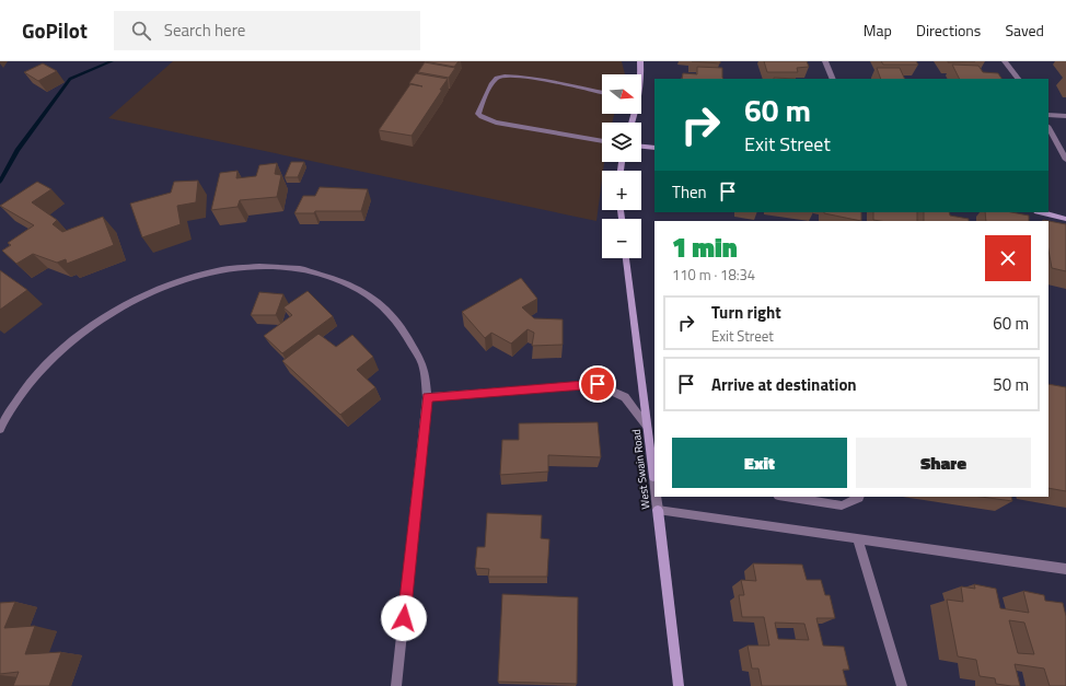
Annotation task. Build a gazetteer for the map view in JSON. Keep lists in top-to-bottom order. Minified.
{"streets":{"street":["West Swain Road"]},"north":"right","page":{"header":"GoPilot","search":"Search here","nav":["Map","Directions","Saved"],"map_buttons":["+","−"],"turn":["60 m","Exit Street"],"then":"Then","heading":["1 min","110 m · 18:34"],"list":[{"name":"Turn right","note":"Exit Street","value":"60 m"},{"name":"Arrive at destination","value":"50 m"}],"buttons":["Exit","Share"]}}
